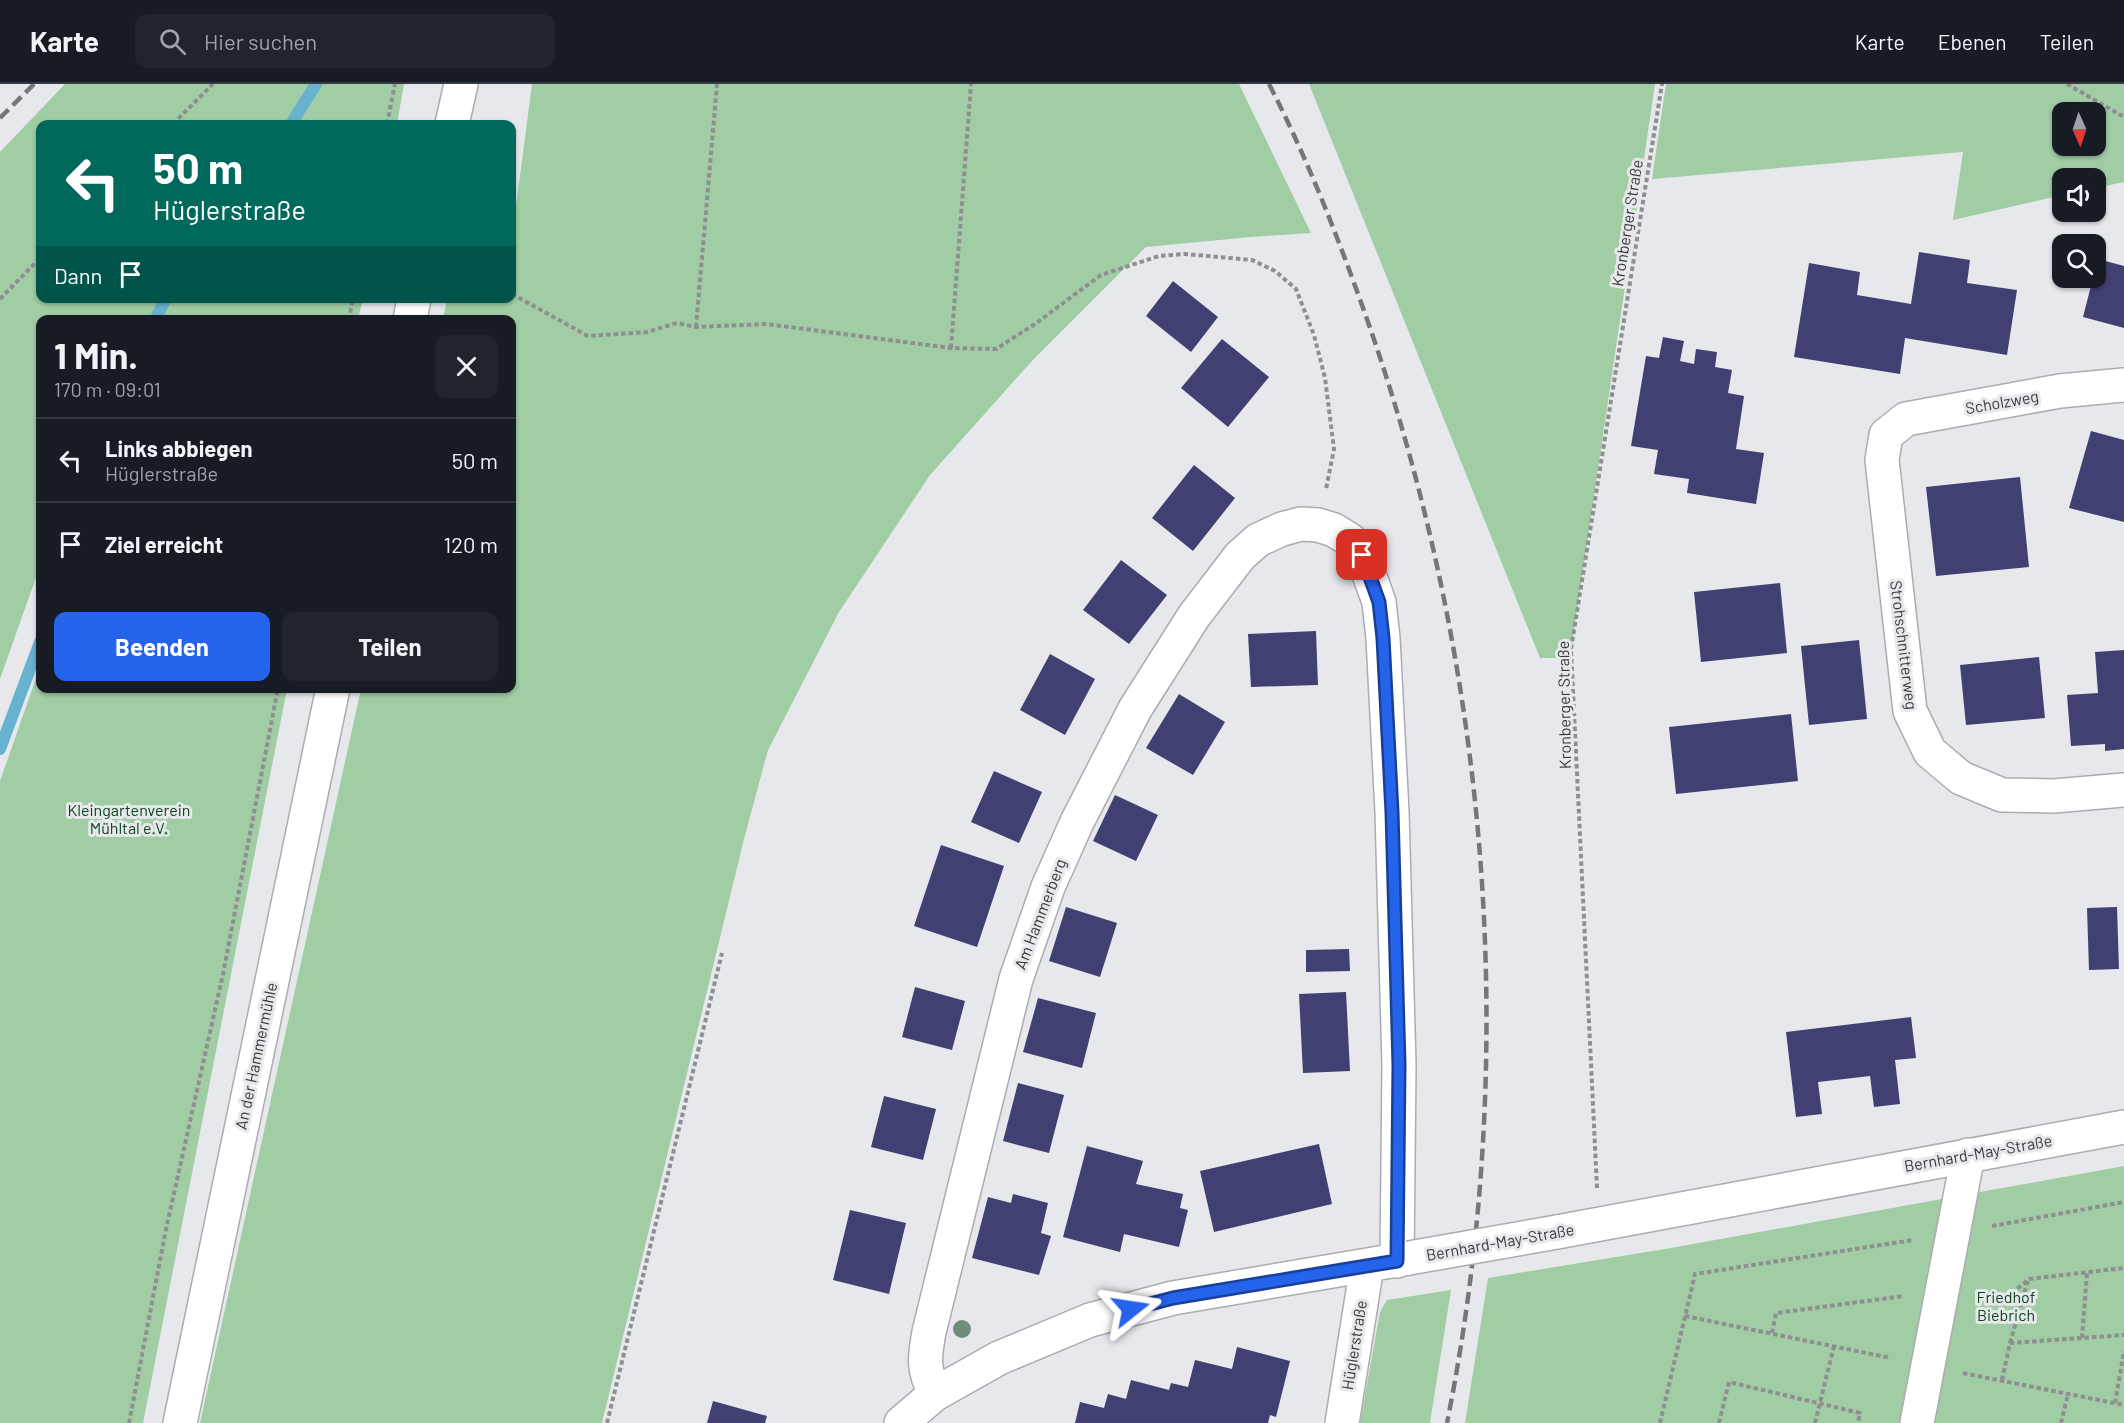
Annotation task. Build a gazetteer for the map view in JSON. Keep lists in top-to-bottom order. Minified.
{"streets":{"street":["Scholzweg","Strohschnitterweg","Am Hammerberg","An der Hammermühle","Bernhard-May-Straße","Hüglerstraße"],"path":["Kronberger Straße"]},"crossings":[["Kronberger Straße","Bernhard-May-Straße"],["Scholzweg","Strohschnitterweg"],["Am Hammerberg","Bernhard-May-Straße"],["Am Hammerberg","Hüglerstraße"],["Bernhard-May-Straße","Hüglerstraße"]],"parks":["Kleingartenverein Mühltal e.V.","Friedhof Biebrich"],"north":"bottom","page":{"header":"Karte","search":"Hier suchen","nav":["Karte","Ebenen","Teilen"],"turn":["50 m","Hüglerstraße"],"then":"Dann","heading":["1 Min.","170 m · 09:01"],"list":[{"name":"Links abbiegen","note":"Hüglerstraße","value":"50 m"},{"name":"Ziel erreicht","value":"120 m"}],"buttons":["Beenden","Teilen"]}}
